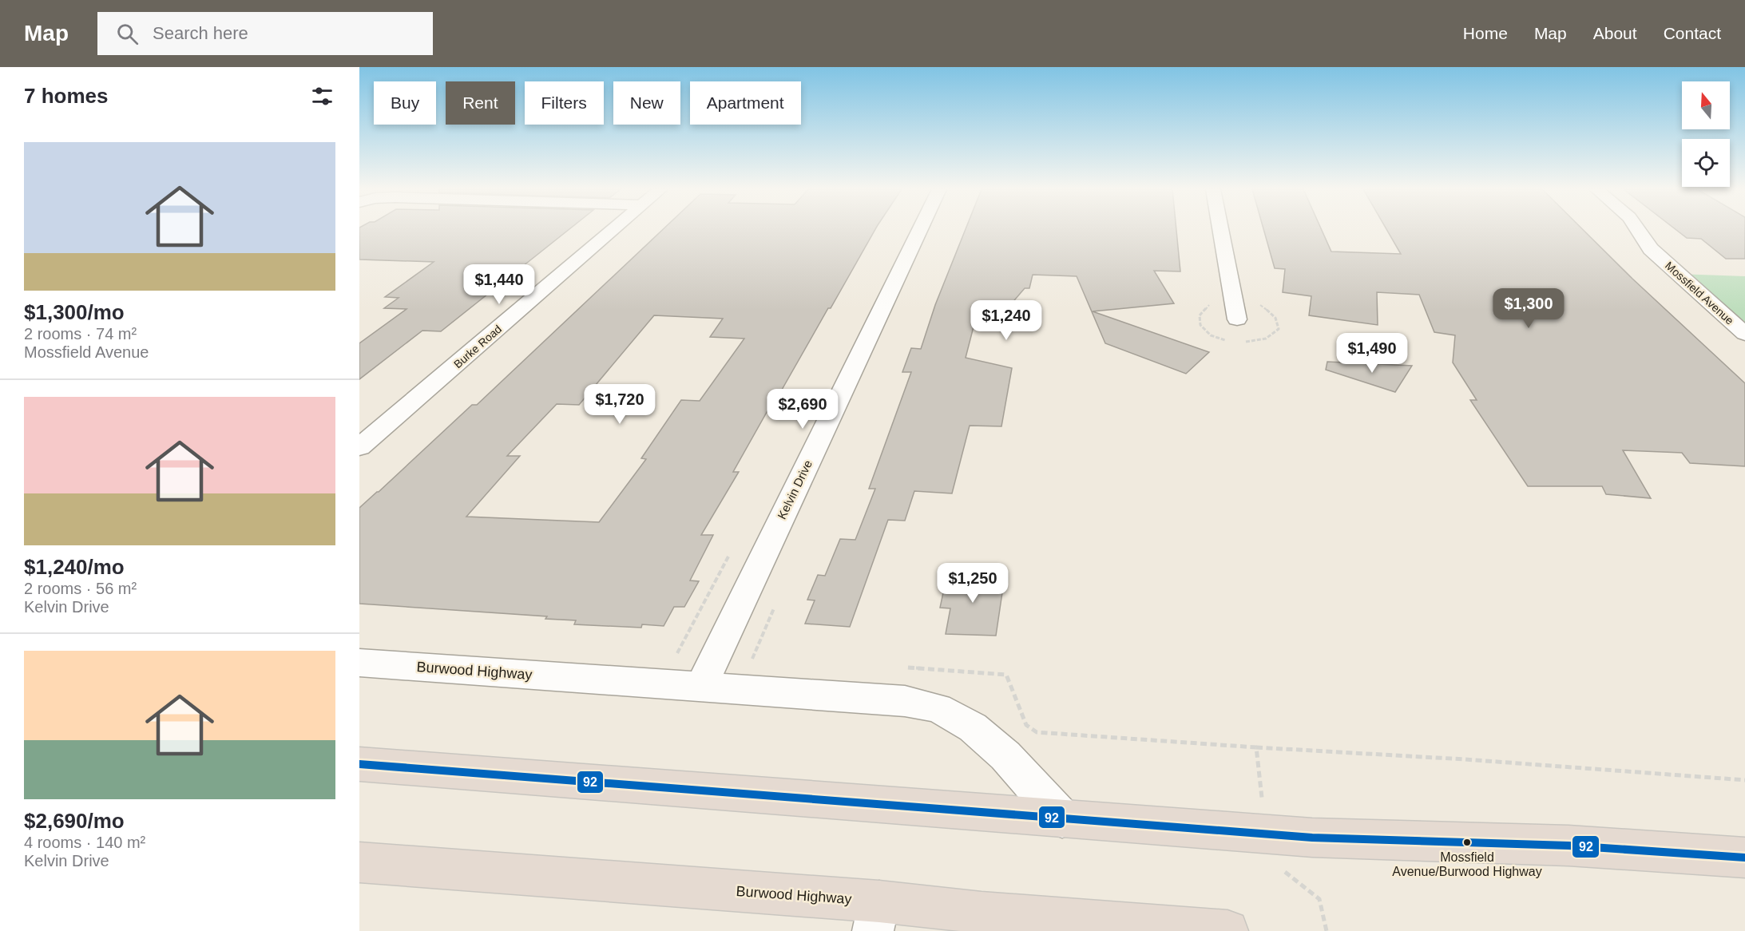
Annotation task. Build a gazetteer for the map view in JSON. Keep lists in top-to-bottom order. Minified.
{"streets":{"highway":["Burwood Highway"],"street":["Mossfield Avenue","Burke Road","Kelvin Drive"]},"crossings":[["Kelvin Drive","Burwood Highway"]],"places":["Mossfield Avenue/Burwood Highway"],"lines":["transit line 92"],"north":"top","page":{"header":"Map","search":"Search here","nav":["Home","Map","About","Contact"],"heading":"7 homes","chip":["Buy","Rent","Filters","New","Apartment"],"list":[{"name":"$1,300/mo","note":"2 rooms · 74 m² · Mossfield Avenue"},{"name":"$1,240/mo","note":"2 rooms · 56 m² · Kelvin Drive"},{"name":"$2,690/mo","note":"4 rooms · 140 m² · Kelvin Drive"}],"price":["$1,440","$1,300","$1,240","$1,490","$1,720","$2,690","$1,250"]}}
